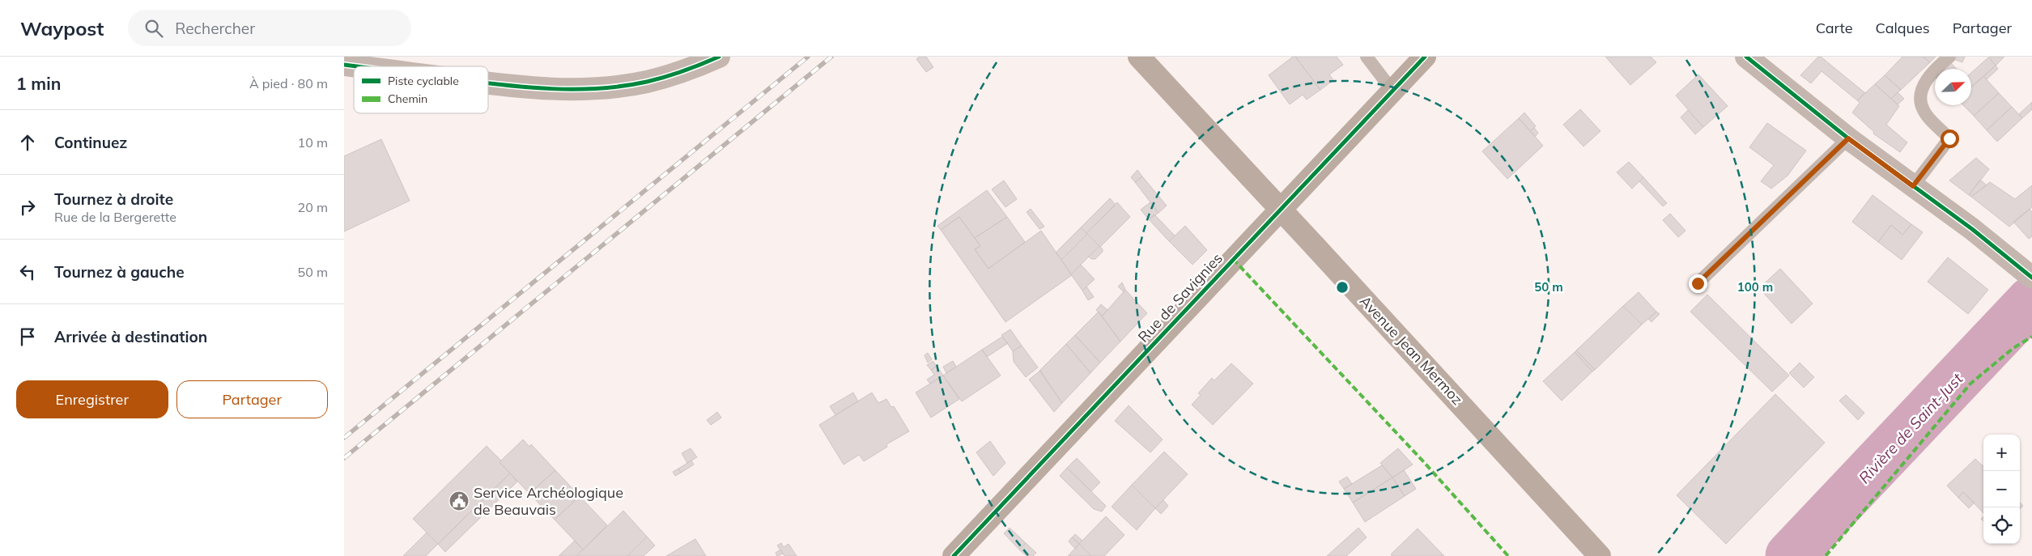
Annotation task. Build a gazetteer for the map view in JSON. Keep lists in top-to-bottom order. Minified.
{"streets":{"main road":["Rue de Savignies","Avenue Jean Mermoz"]},"water":["Rivière de Saint-Just"],"places":{"public building":["Service Archéologique de Beauvais"]},"legend":["Piste cyclable","Chemin"],"north":"top right","page":{"header":"Waypost","search":"Rechercher","nav":["Carte","Calques","Partager"],"heading":["1 min","À pied · 80 m"],"list":[["Continuez","10 m"],["Tournez à droite","Rue de la Bergerette","20 m"],["Tournez à gauche","50 m"],"Arrivée à destination"],"buttons":["Enregistrer","Partager"],"map_buttons":["+","−"]},"rings":["50 m","100 m"]}
